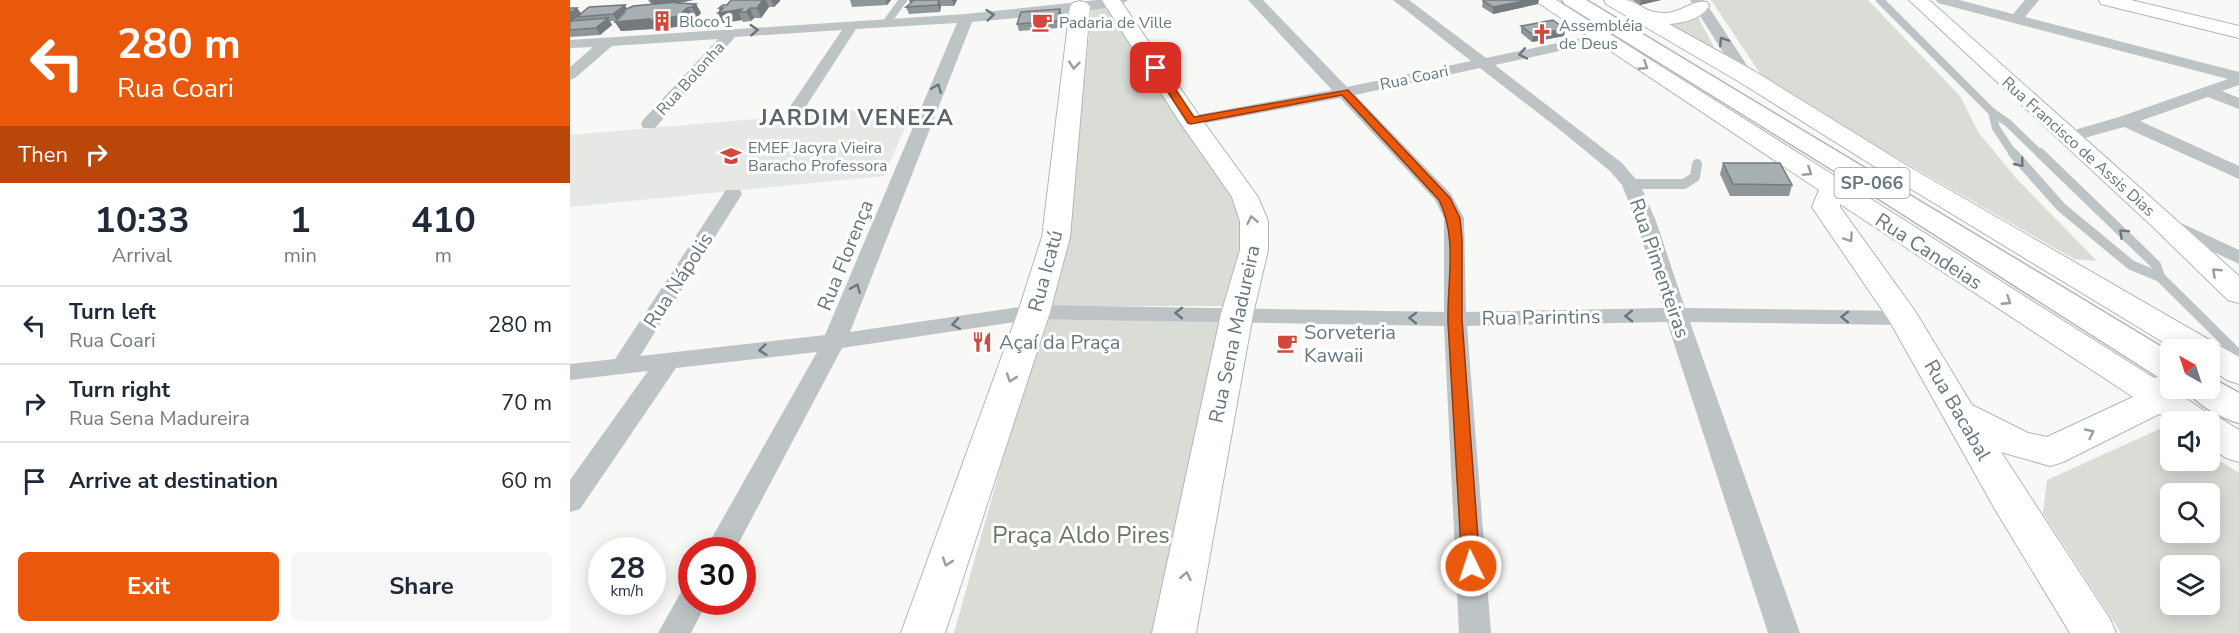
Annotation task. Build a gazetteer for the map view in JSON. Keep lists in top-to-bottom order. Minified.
{"streets":{"main road":["SP-066"],"street":["Rua Coari","Rua Bolonha","Rua Francisco de Assis Dias","Rua Candeias","Rua Florença","Rua Pimenteiras","Rua Icatú","Rua Nápolis","Rua Parintins","Rua Sena Madureira","Rua Bacabal"]},"crossings":[["Rua Coari","Rua Candeias"],["Rua Coari","Rua Pimenteiras"],["Rua Coari","Rua Sena Madureira"],["Rua Candeias","Rua Bacabal"],["Rua Florença","Rua Parintins"],["Rua Pimenteiras","Rua Parintins"],["Rua Icatú","Rua Parintins"],["Rua Nápolis","Rua Parintins"],["Rua Parintins","Rua Sena Madureira"],["Rua Parintins","Rua Bacabal"]],"one_way":["Rua Florença","Rua Icatú","Rua Parintins"],"districts":["JARDIM VENEZA"],"parks":["Praça Aldo Pires"],"places":{"building":["Bloco 1"],"cafe":["Padaria de Ville","Sorveteria Kawaii"],"church":["Assembléia de Deus"],"school or university":["EMEF Jacyra Vieira Baracho Professora"],"restaurant":["Açaí da Praça"]},"north":"top left","page":{"turn":["280 m","Rua Coari"],"then":"Then","eta":["10:33","Arrival","1","min","410","m"],"list":[{"name":"Turn left","note":"Rua Coari","value":"280 m"},{"name":"Turn right","note":"Rua Sena Madureira","value":"70 m"},{"name":"Arrive at destination","value":"60 m"}],"speed":"28 km/h","limit":"30","buttons":["Exit","Share"]}}
